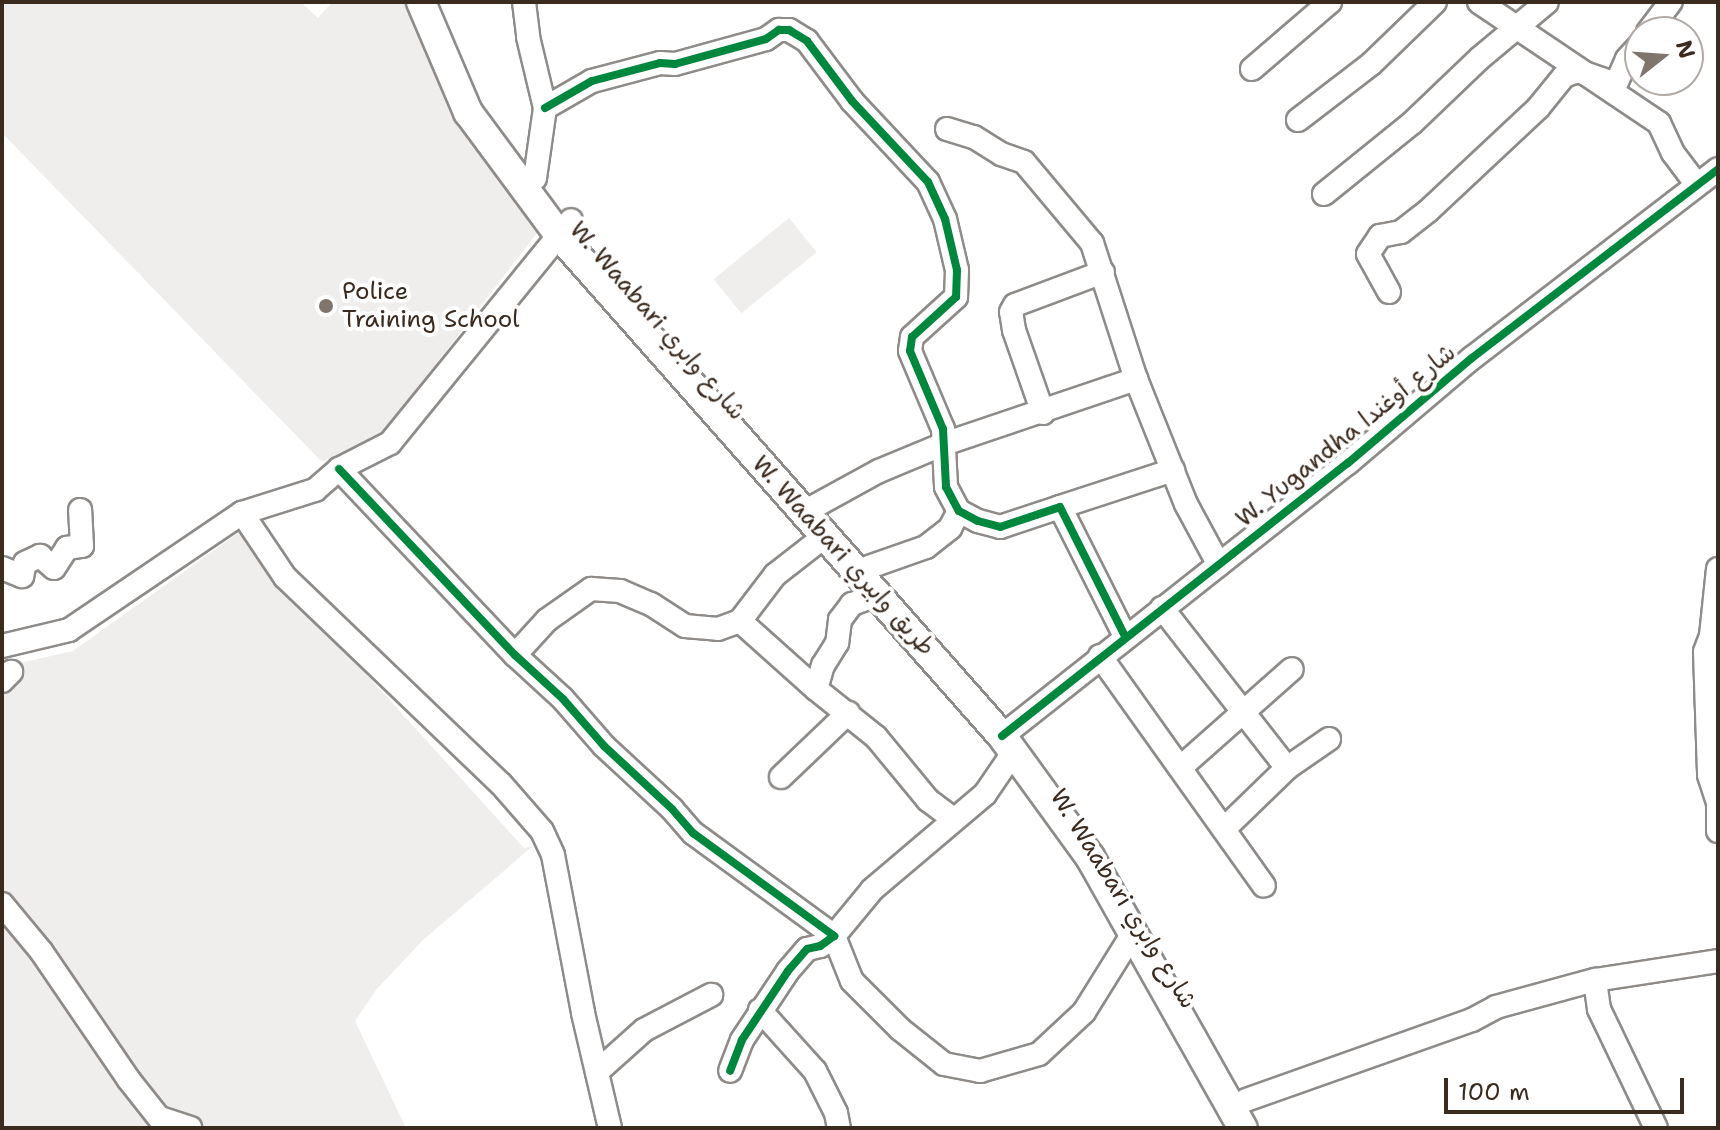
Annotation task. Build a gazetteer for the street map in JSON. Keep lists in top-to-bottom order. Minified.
{"streets":{"main road":["W. Waabari شارع وابري","W. Waabari طريق وابيري"],"street":["W. Yugandha شارع أوغندا"]},"crossings":[["W. Waabari شارع وابري","W. Yugandha شارع أوغندا"],["W. Waabari شارع وابري","W. Waabari طريق وابيري"],["W. Yugandha شارع أوغندا","W. Waabari طريق وابيري"]],"places":["Police Training School"],"scale_bar":"100 m","north":"right"}
